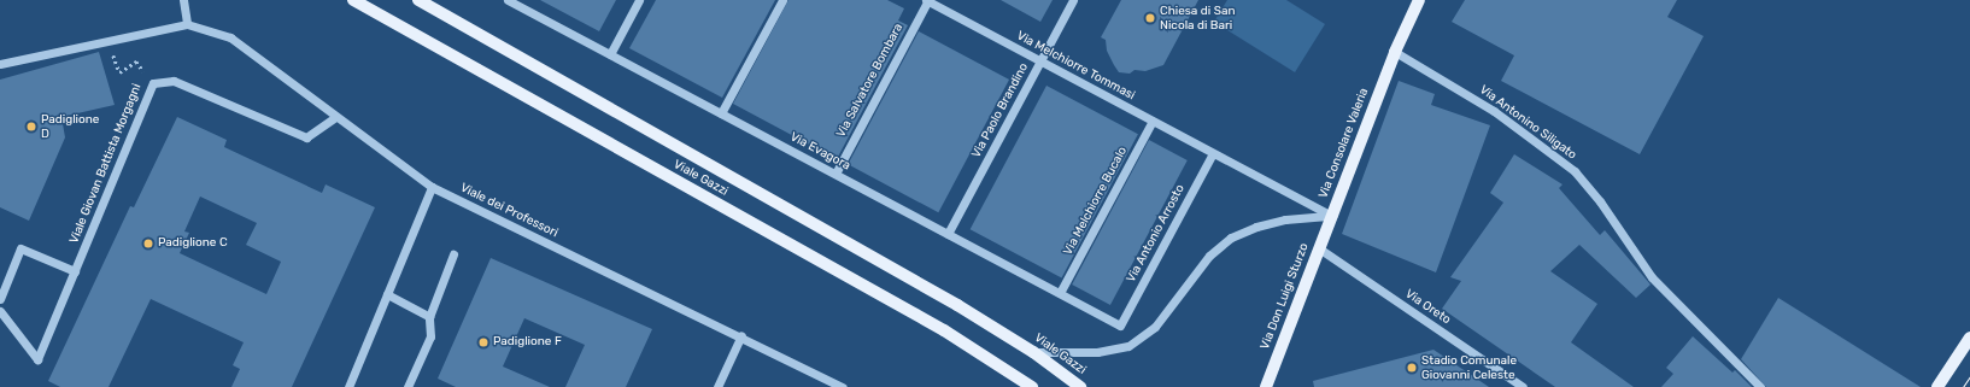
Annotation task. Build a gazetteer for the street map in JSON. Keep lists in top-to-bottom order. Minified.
{"streets":{"main road":["Via Consolare Valeria","Viale Gazzi","Via Don Luigi Sturzo"],"street":["Via Melchiorre Tommasi","Via Salvatore Bombara","Via Paolo Brandino","Via Antonino Siligato","Via Evagora","Viale Giovan Battista Morgagni","Via Melchiorre Bucalo","Viale dei Professori","Via Antonio Arrosto","Via Oreto"]},"crossings":[["Via Melchiorre Tommasi","Via Salvatore Bombara"],["Via Melchiorre Tommasi","Via Paolo Brandino"],["Via Melchiorre Tommasi","Via Consolare Valeria"],["Via Melchiorre Tommasi","Via Melchiorre Bucalo"],["Via Melchiorre Tommasi","Via Antonio Arrosto"],["Via Melchiorre Tommasi","Via Don Luigi Sturzo"],["Via Salvatore Bombara","Via Evagora"],["Via Paolo Brandino","Via Evagora"],["Via Antonino Siligato","Via Consolare Valeria"],["Via Consolare Valeria","Viale Gazzi"],["Via Consolare Valeria","Via Don Luigi Sturzo"],["Via Evagora","Via Melchiorre Bucalo"],["Via Evagora","Via Antonio Arrosto"],["Viale Giovan Battista Morgagni","Viale dei Professori"],["Via Don Luigi Sturzo","Via Oreto"]],"places":["Chiesa di San Nicola di Bari","Padiglione D","Padiglione C","Padiglione F","Stadio Comunale Giovanni Celeste"]}
